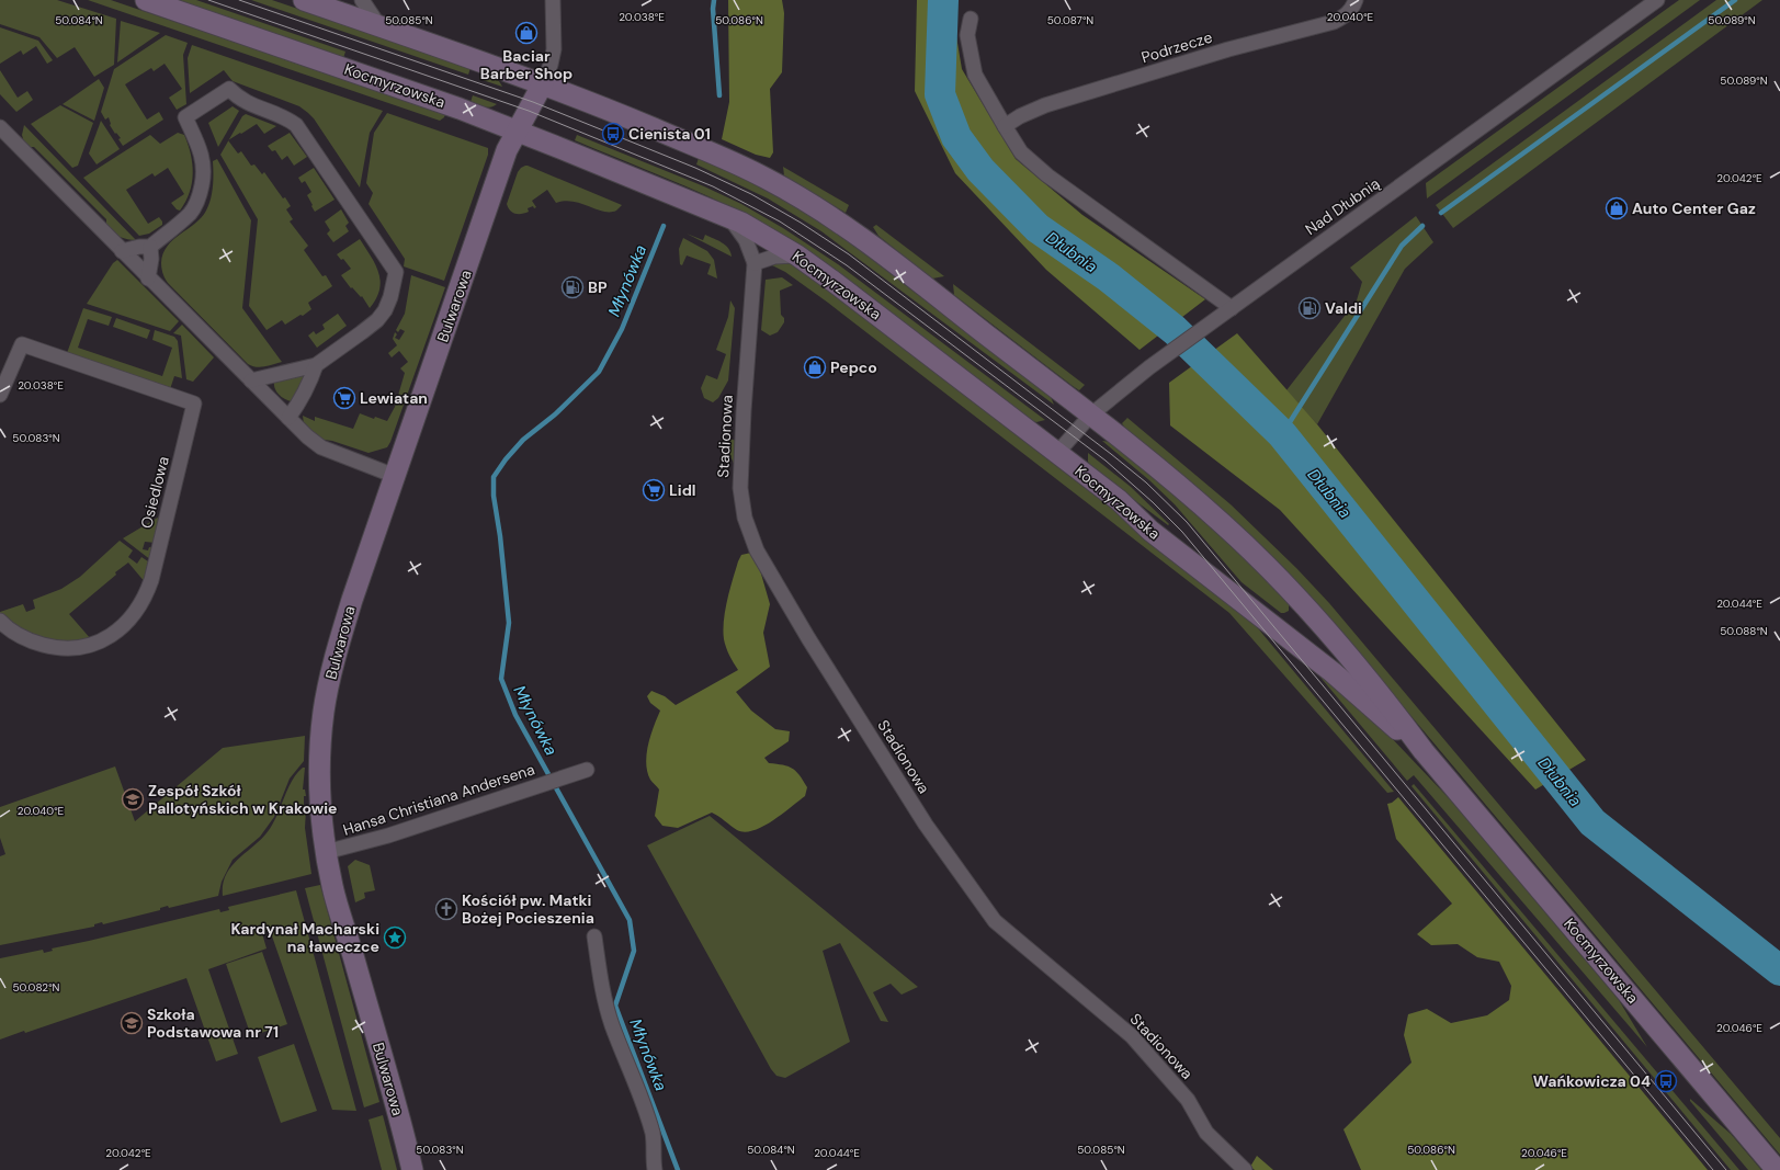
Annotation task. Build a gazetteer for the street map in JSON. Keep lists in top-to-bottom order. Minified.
{"streets":{"main road":["Kocmyrzowska","Bulwarowa"],"street":["Podrzecze","Nad Dłubnią","Stadionowa","Osiedlowa","Hansa Christiana Andersena"]},"crossings":[["Kocmyrzowska","Nad Dłubnią"],["Kocmyrzowska","Bulwarowa"],["Kocmyrzowska","Stadionowa"],["Bulwarowa","Hansa Christiana Andersena"]],"water":["Dłubnia","Młynówka"],"places":{"shop":["Baciar Barber Shop","Auto Center Gaz","Pepco"],"bus stop":["Cienista 01","Wańkowicza 04"],"fuel station":["BP","Valdi"],"supermarket":["Lewiatan","Lidl"],"school or university":["Zespół Szkół Pallotyńskich w Krakowie","Szkoła Podstawowa nr 71"],"church":["Kościół pw. Matki Bożej Pocieszenia"],"place":["Kardynał Macharski na ławeczce"]},"coordinates":["20.040°E","20.038°E","50.084°N","50.085°N","50.086°N","50.087°N","50.089°N","20.042°E","50.083°N","20.044°E","50.088°N","50.082°N","20.046°E"]}
